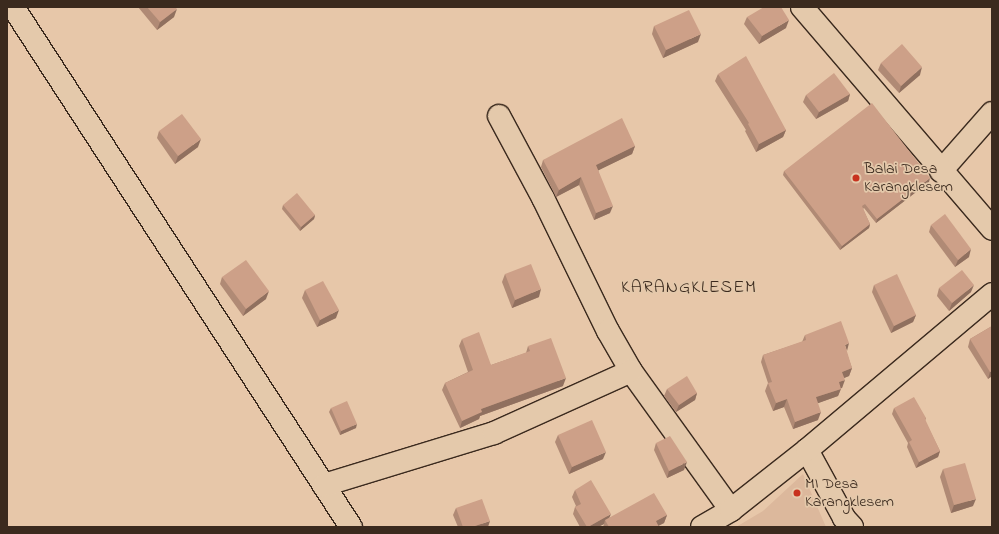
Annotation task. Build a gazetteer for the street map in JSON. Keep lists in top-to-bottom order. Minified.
{"districts":["KARANGKLESEM"],"places":["Balai Desa Karangklesem","MI Desa Karangklesem"]}
